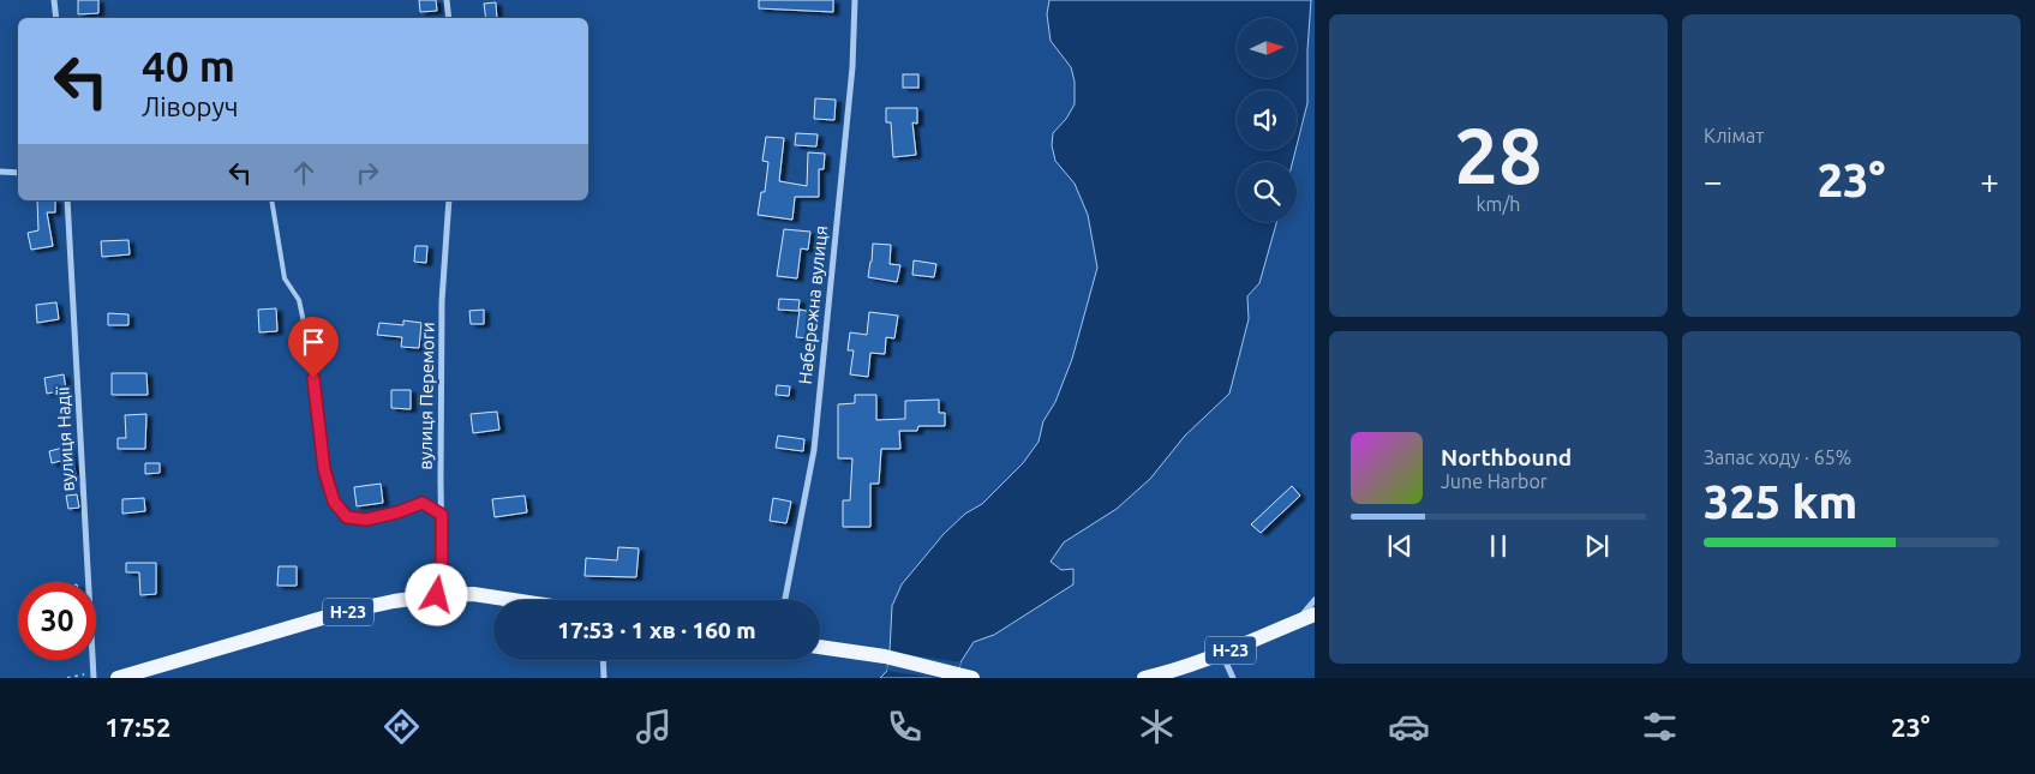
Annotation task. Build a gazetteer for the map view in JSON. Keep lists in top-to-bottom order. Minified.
{"streets":{"main road":["Н-23"],"street":["Набережна вулиця","вулиця Перемоги","вулиця Надії"]},"crossings":[["вулиця Перемоги","Н-23"]],"north":"right","page":{"tile":[["28","km/h"],"Клімат",["Запас ходу · 65%","325 km"]],"turn":["40 m","Ліворуч"],"heat":["−","23°","+"],"song":["Northbound","June Harbor"],"limit":"30","trip":"17:53 · 1 хв · 160 m","tabs":["17:52","23°"]}}
